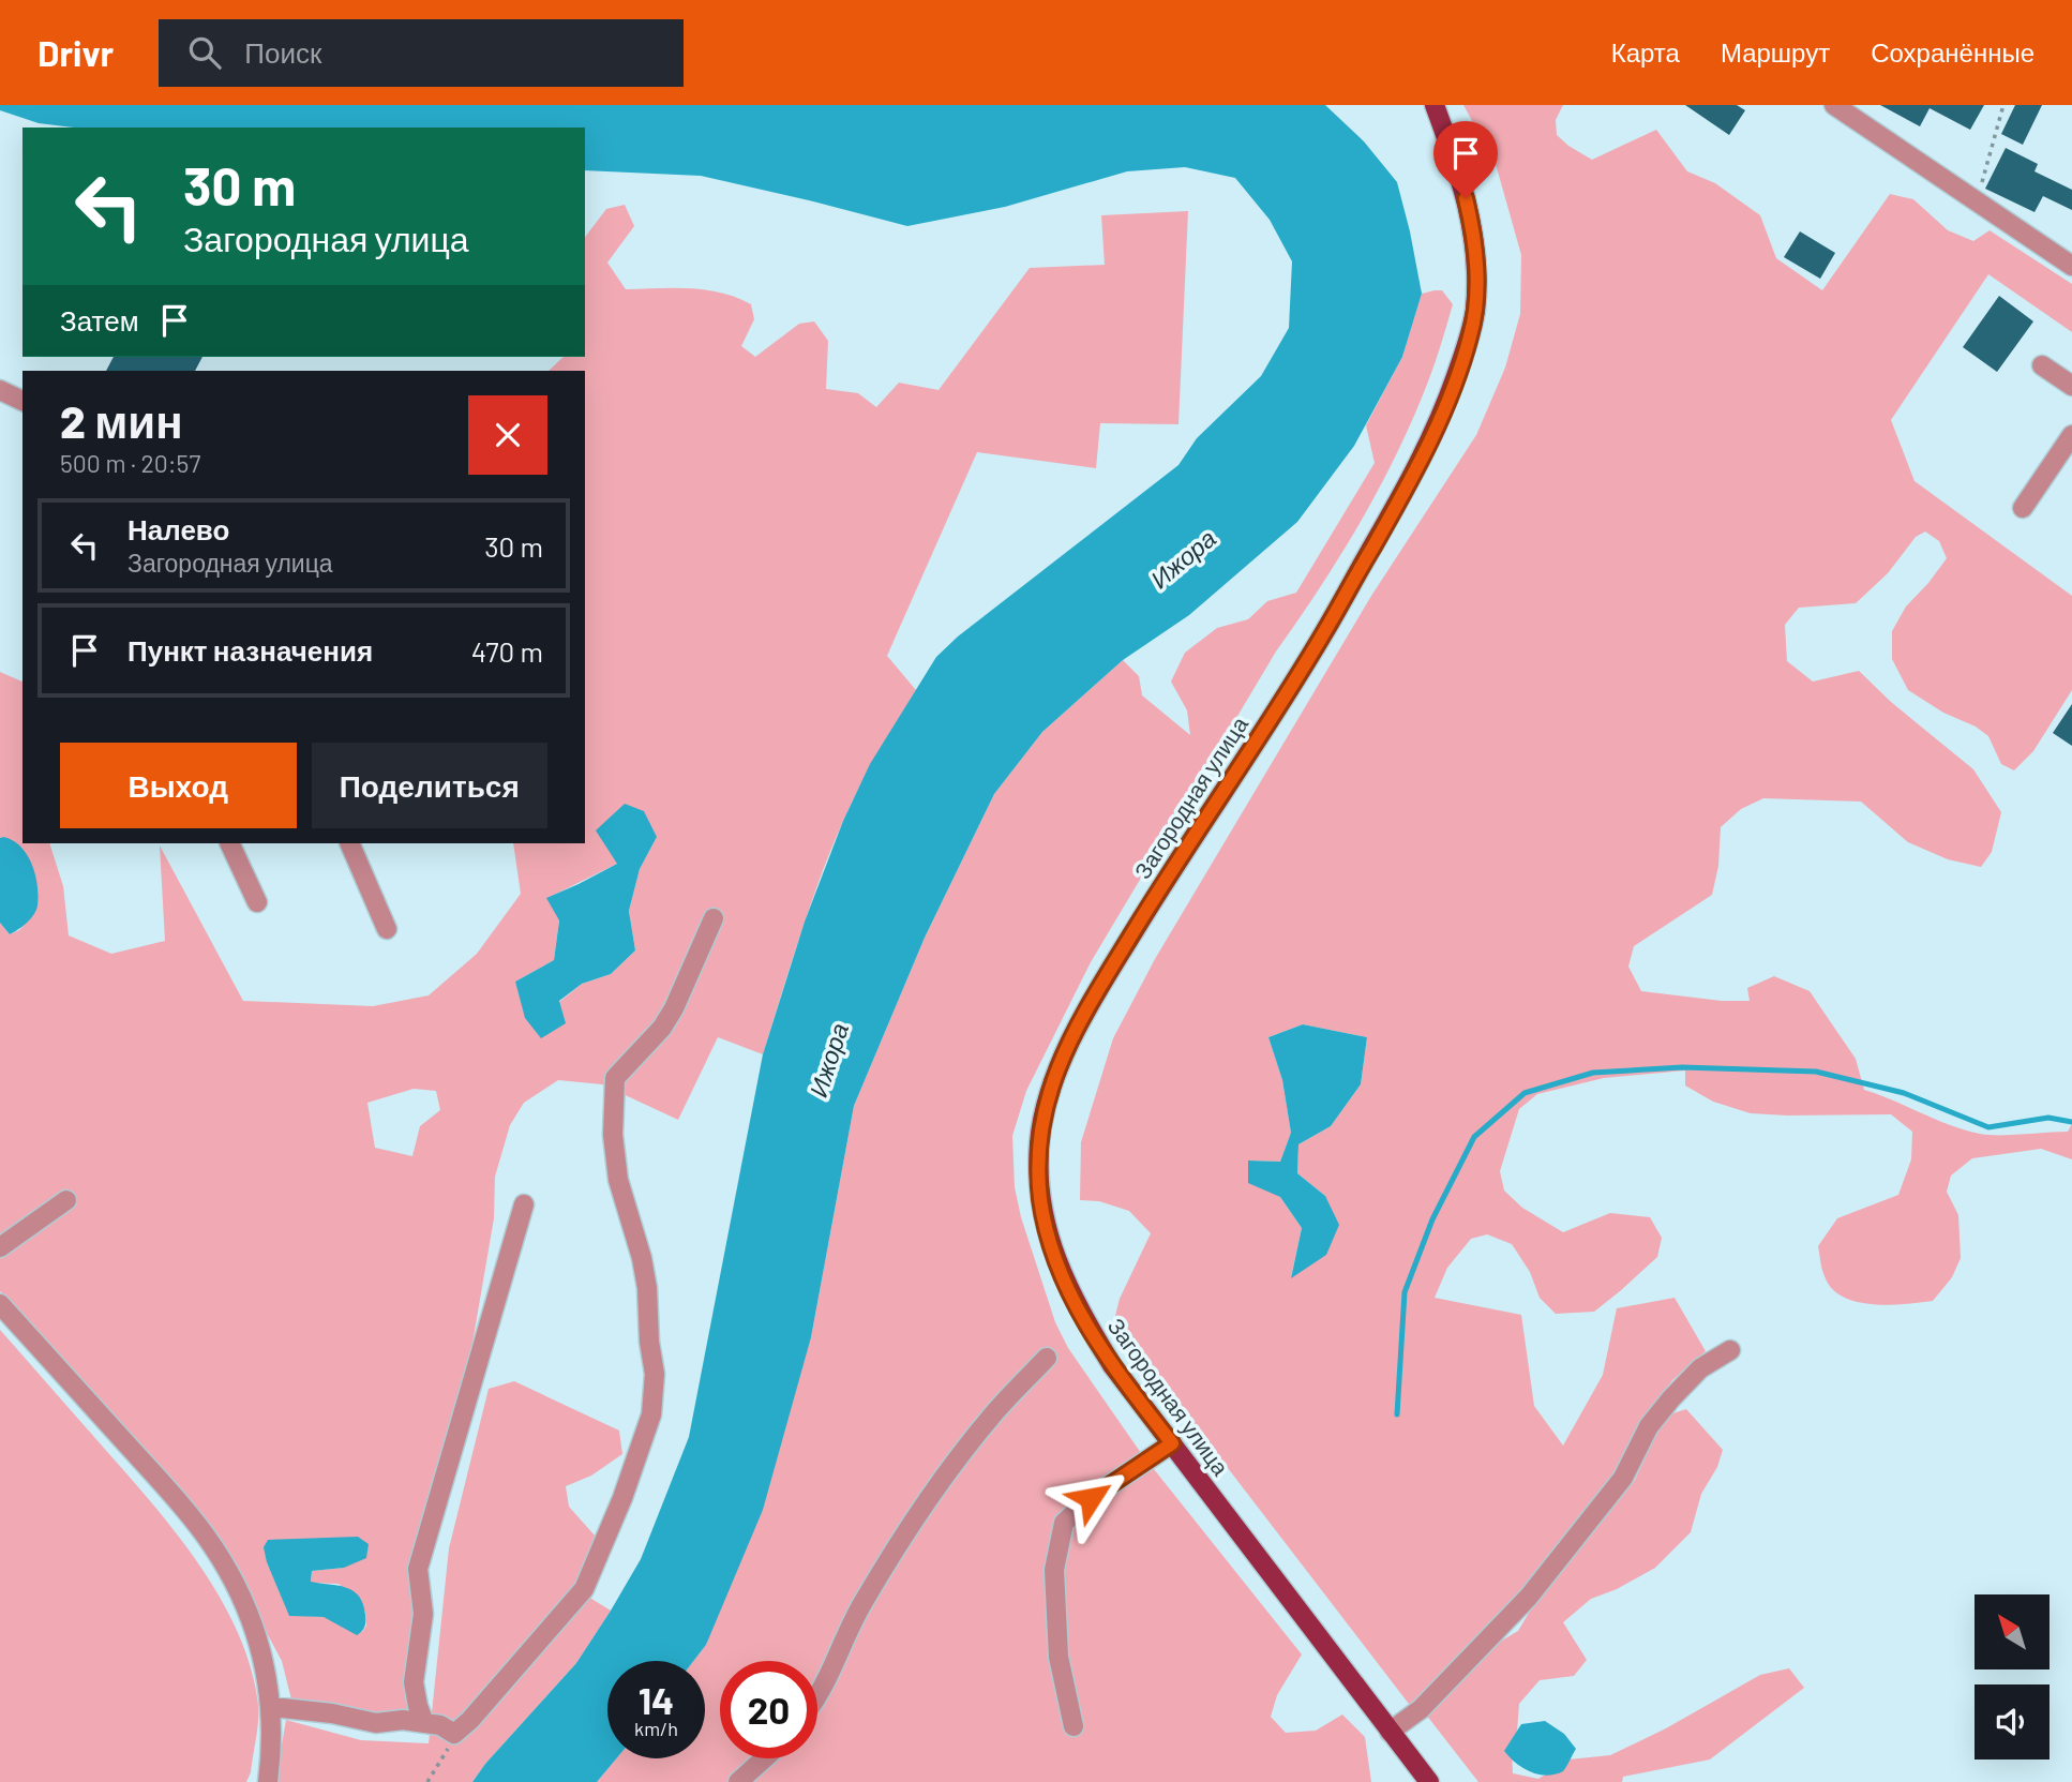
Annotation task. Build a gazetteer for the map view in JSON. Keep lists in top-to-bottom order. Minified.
{"streets":{"main road":["Загородная улица"]},"water":["Ижора"],"north":"top left","page":{"header":"Drivr","search":"Поиск","nav":["Карта","Маршрут","Сохранённые"],"turn":["30 m","Загородная улица"],"then":"Затем","heading":["2 мин","500 m · 20:57"],"list":[{"name":"Налево","note":"Загородная улица","value":"30 m"},{"name":"Пункт назначения","value":"470 m"}],"buttons":["Выход","Поделиться"],"speed":"14 km/h","limit":"20"}}
